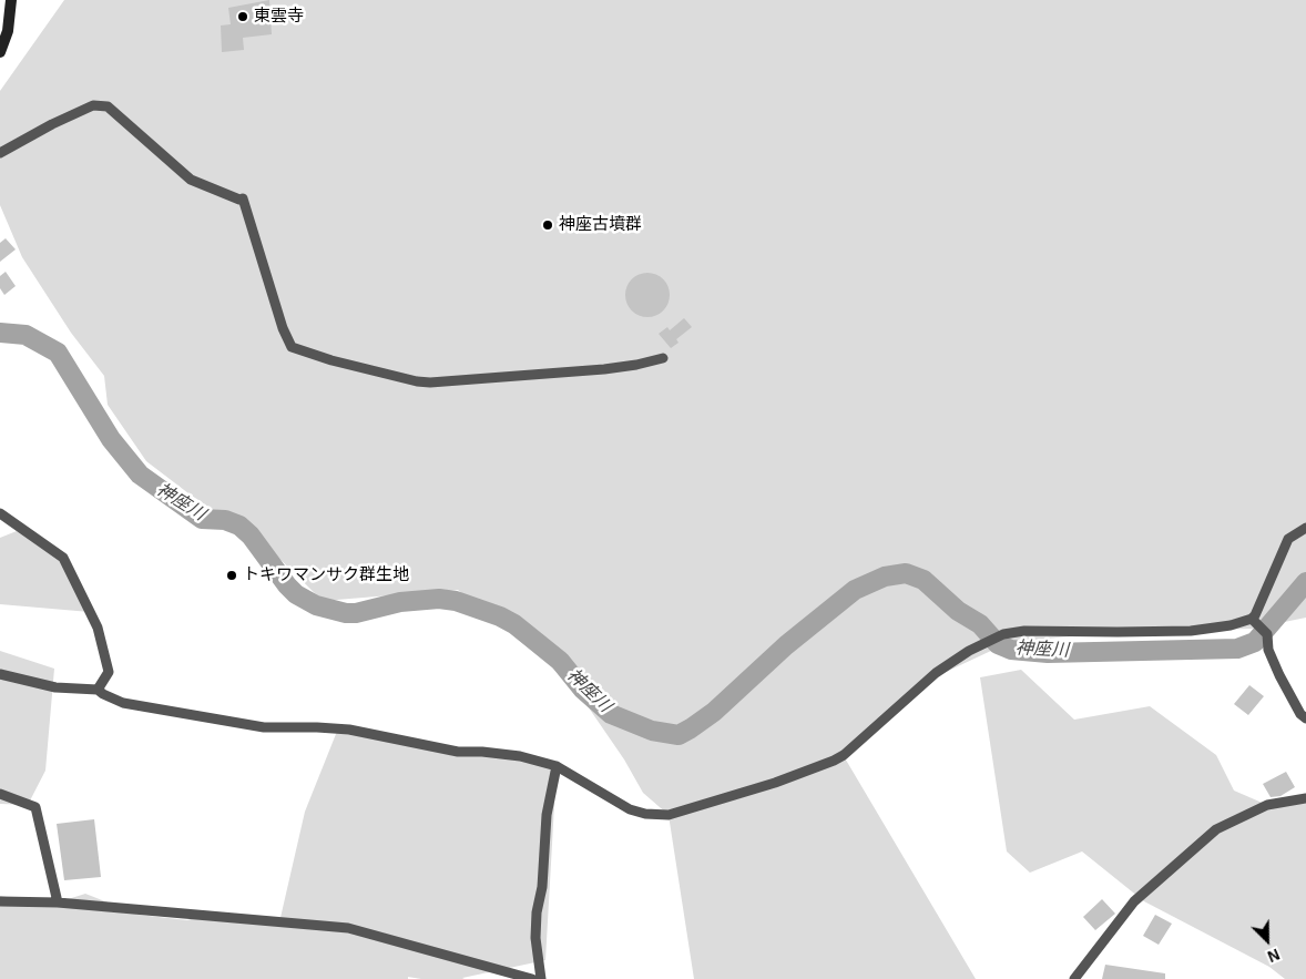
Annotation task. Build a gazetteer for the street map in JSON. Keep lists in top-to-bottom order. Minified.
{"water":["神座川"],"places":["東雲寺","神座古墳群","トキワマンサク群生地"],"north":"bottom right"}
